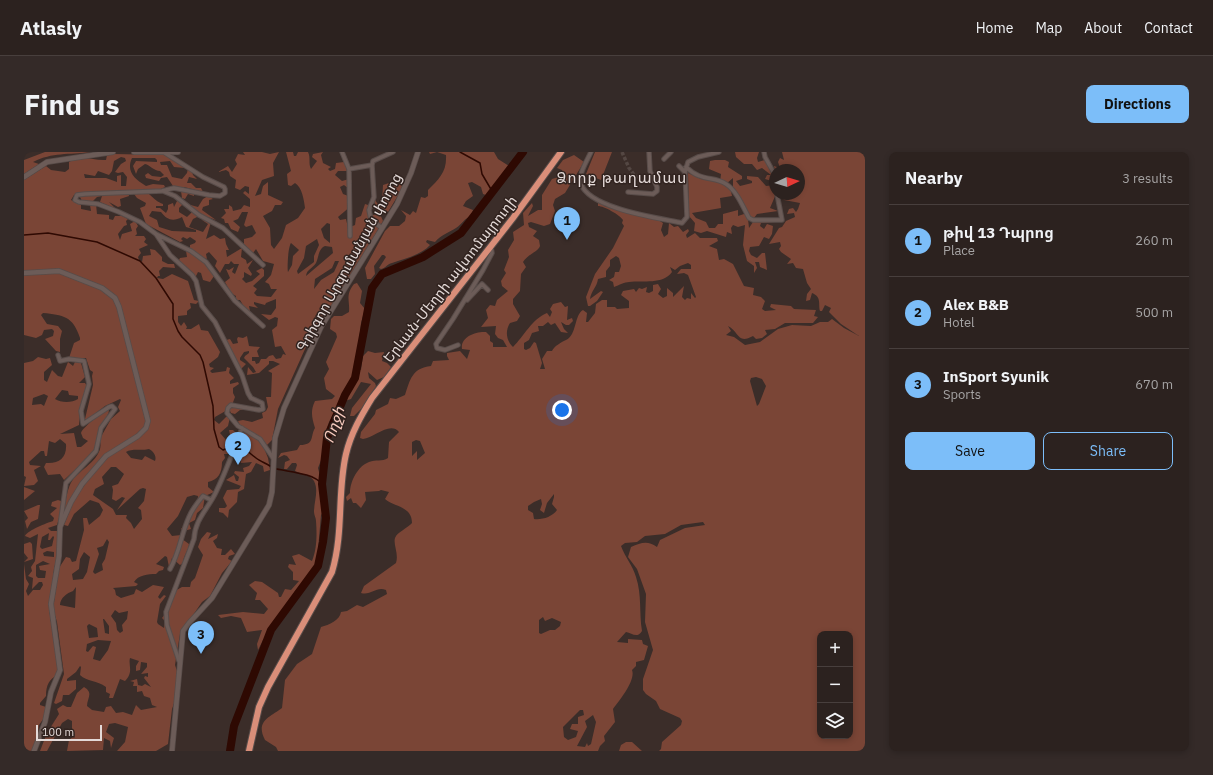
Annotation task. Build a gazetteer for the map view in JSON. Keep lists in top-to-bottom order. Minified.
{"streets":{"highway":["Երևան-Մեղրի ավտոմայրուղի"],"street":["Գրիգոր Արզումանյան փողոց"]},"districts":["Ձորք թաղամաս"],"water":["Ողջի"],"scale_bar":"100 m","north":"right","page":{"header":"Atlasly","nav":["Home","Map","About","Contact"],"buttons":["Directions",["Save","Share"]],"title":"Find us","heading":["Nearby","3 results"],"list":[{"mark":"1","name":"թիվ 13 Դպրոց","note":"Place","value":"260 m"},{"mark":"2","name":"Alex B&B","note":"Hotel","value":"500 m"},{"mark":"3","name":"InSport Syunik","note":"Sports","value":"670 m"}],"pins":["1","2","3"],"map_buttons":["+","−"],"scale":"100 m"}}
